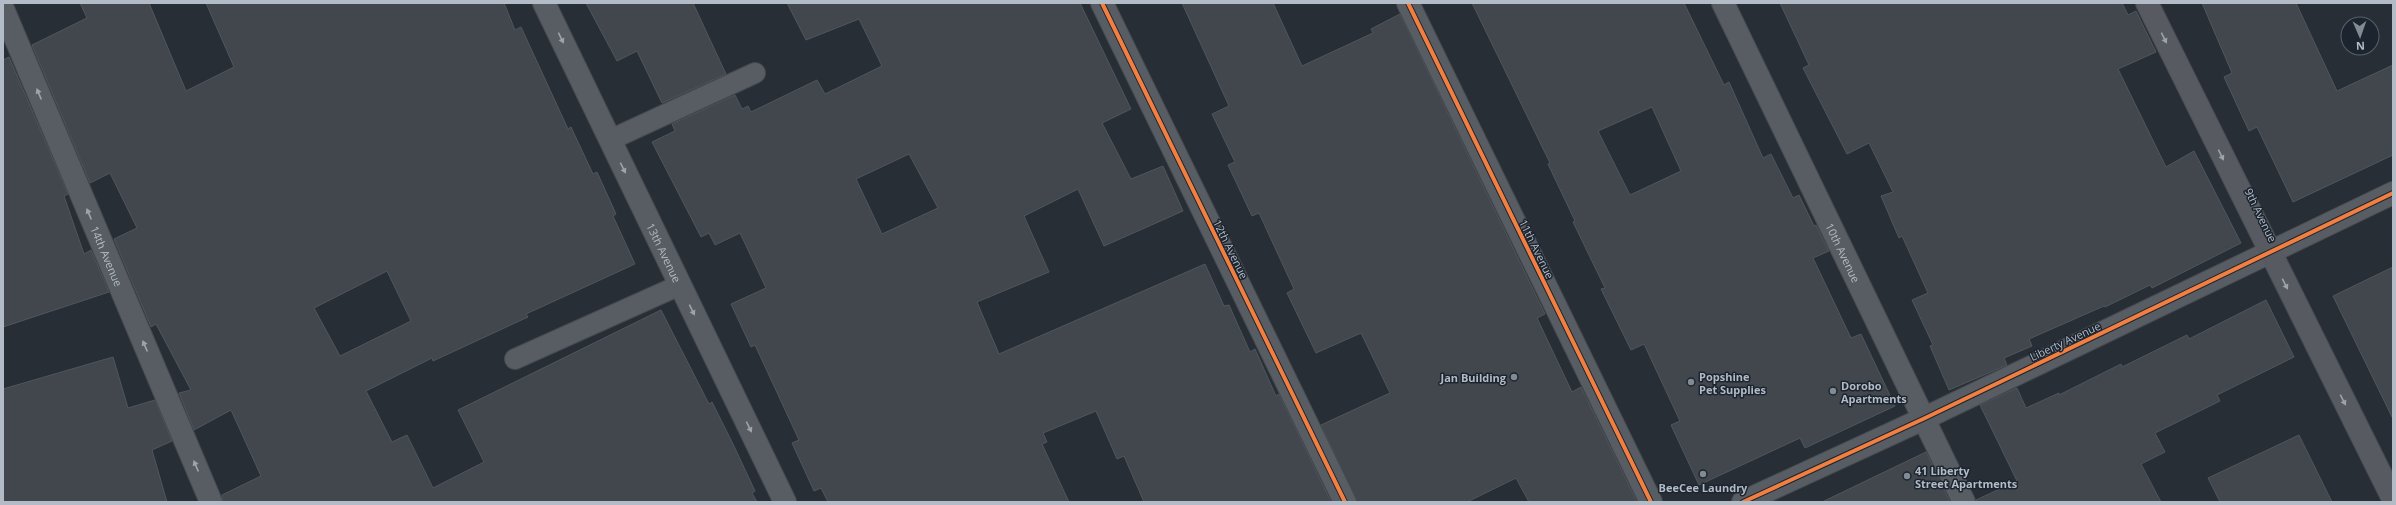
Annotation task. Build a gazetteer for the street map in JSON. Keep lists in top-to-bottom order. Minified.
{"streets":{"street":["9th Avenue","12th Avenue","11th Avenue","13th Avenue","10th Avenue","14th Avenue","Liberty Avenue"]},"crossings":[["9th Avenue","Liberty Avenue"],["10th Avenue","Liberty Avenue"]],"one_way":["9th Avenue","13th Avenue","14th Avenue"],"places":["Jan Building","Popshine Pet Supplies","Dorobo Apartments","BeeCee Laundry","41 Liberty Street Apartments"],"north":"bottom"}
